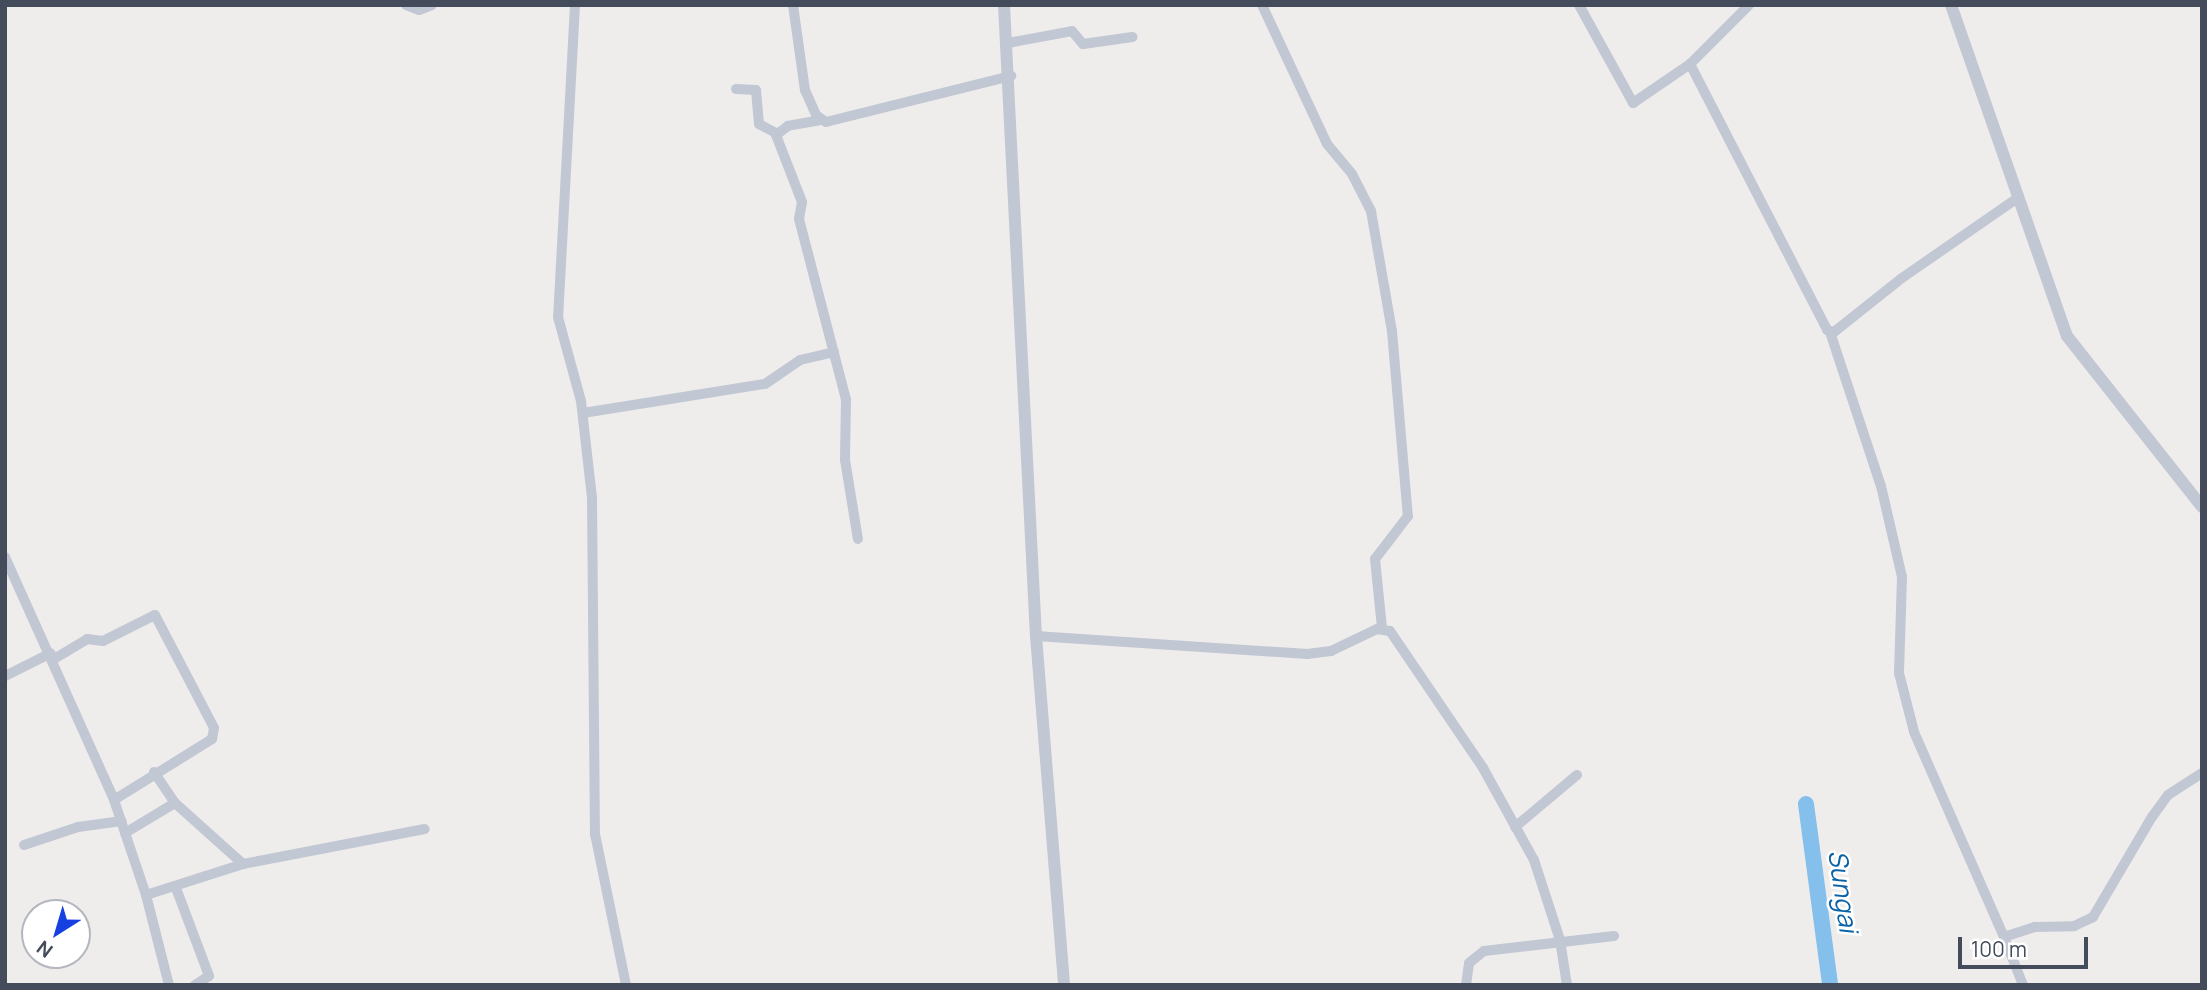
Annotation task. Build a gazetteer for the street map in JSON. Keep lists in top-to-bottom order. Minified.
{"water":["Sungai"],"scale_bar":"100 m","north":"bottom left"}
